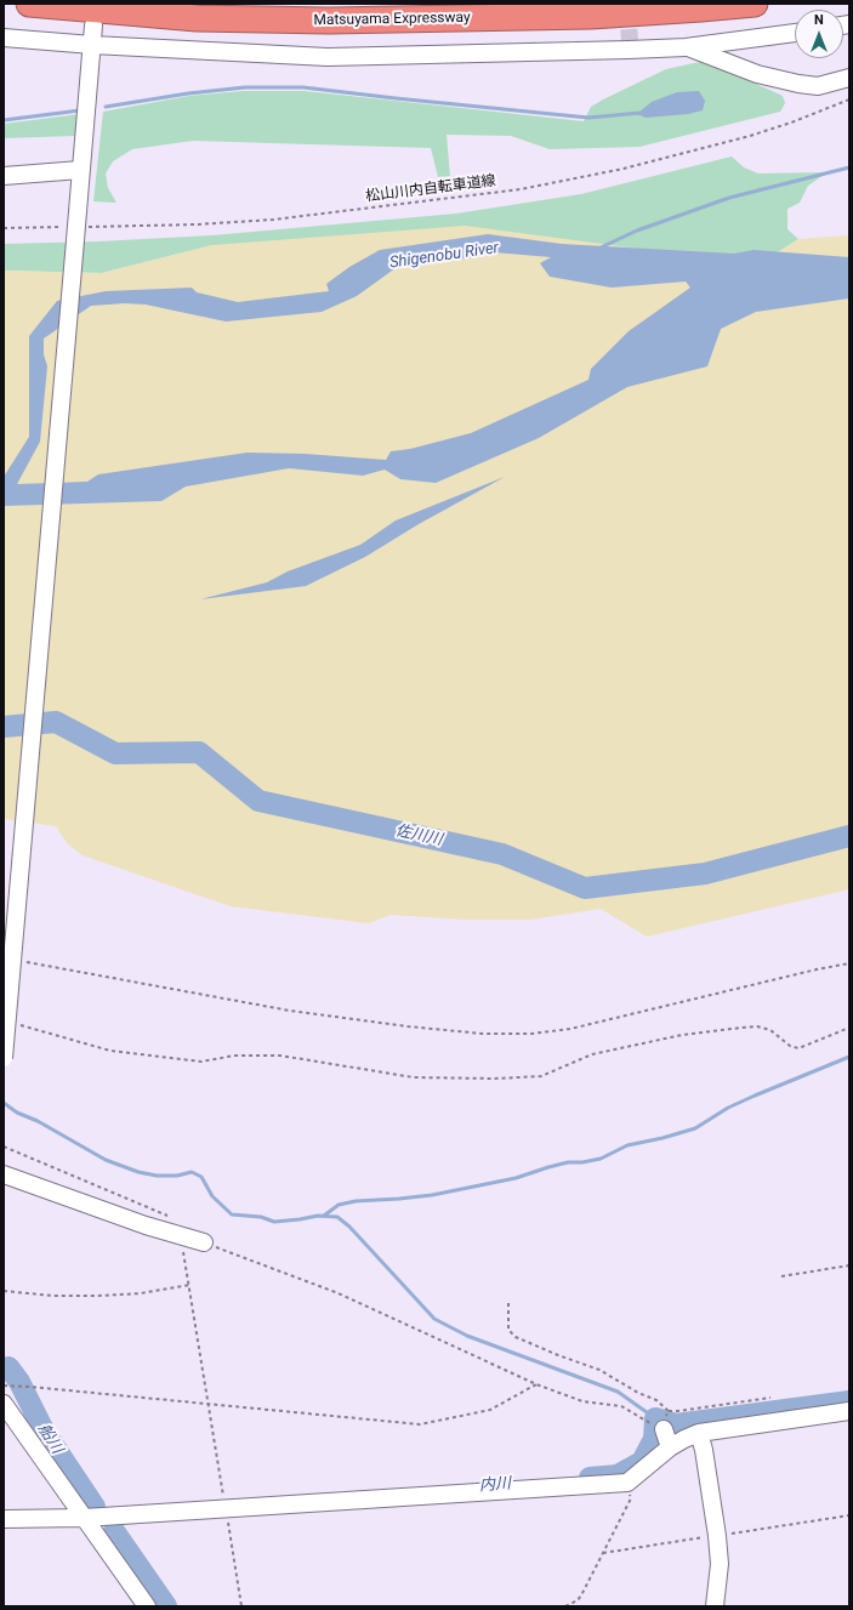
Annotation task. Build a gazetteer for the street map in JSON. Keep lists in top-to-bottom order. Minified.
{"streets":{"highway":["Matsuyama Expressway"],"path":["松山川内自転車道線"]},"water":["Shigenobu River","佐川川","船川","内川"],"north":"top"}
